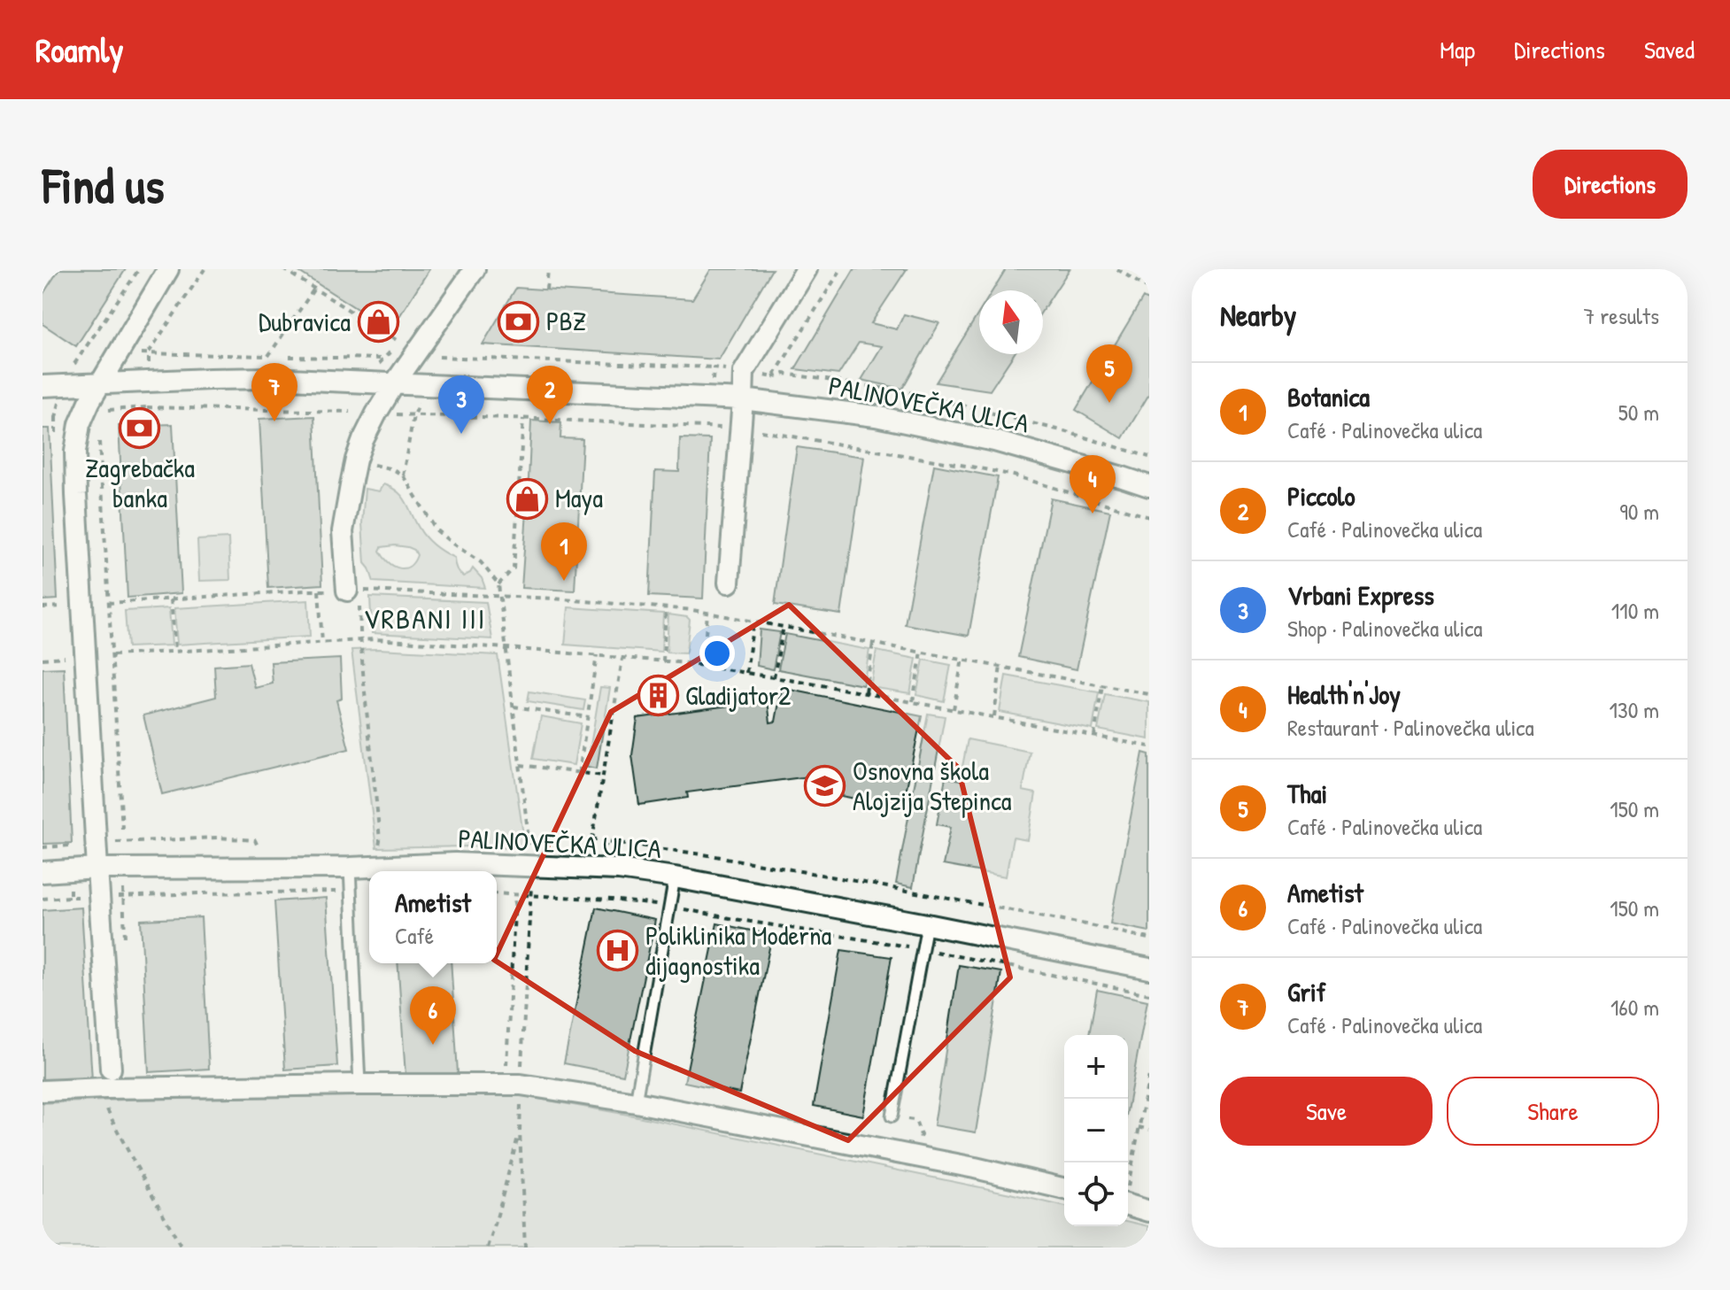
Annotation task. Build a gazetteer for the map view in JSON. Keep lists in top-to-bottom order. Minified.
{"streets":{"street":["PALINOVEČKA ULICA"]},"districts":["VRBANI III"],"places":{"bank":["PBZ","Zagrebačka banka"],"shop":["Dubravica","Maya"],"building":["Gladijator2"],"school or university":["Osnovna škola Alojzija Stepinca"],"hospital":["Poliklinika Moderna dijagnostika"]},"north":"top","page":{"header":"Roamly","nav":["Map","Directions","Saved"],"buttons":["Directions",["Save","Share"]],"title":"Find us","heading":["Nearby","7 results"],"pins":["5","7","2","3","4","1","6"],"list":[{"mark":"1","name":"Botanica","note":"Café · Palinovečka ulica","value":"50 m"},{"mark":"2","name":"Piccolo","note":"Café · Palinovečka ulica","value":"90 m"},{"mark":"3","name":"Vrbani Express","note":"Shop · Palinovečka ulica","value":"110 m"},{"mark":"4","name":"Health'n'Joy","note":"Restaurant · Palinovečka ulica","value":"130 m"},{"mark":"5","name":"Thai","note":"Café · Palinovečka ulica","value":"150 m"},{"mark":"6","name":"Ametist","note":"Café · Palinovečka ulica","value":"150 m"},{"mark":"7","name":"Grif","note":"Café · Palinovečka ulica","value":"160 m"}],"popup":["Ametist","Café"],"map_buttons":["+","−"]}}
